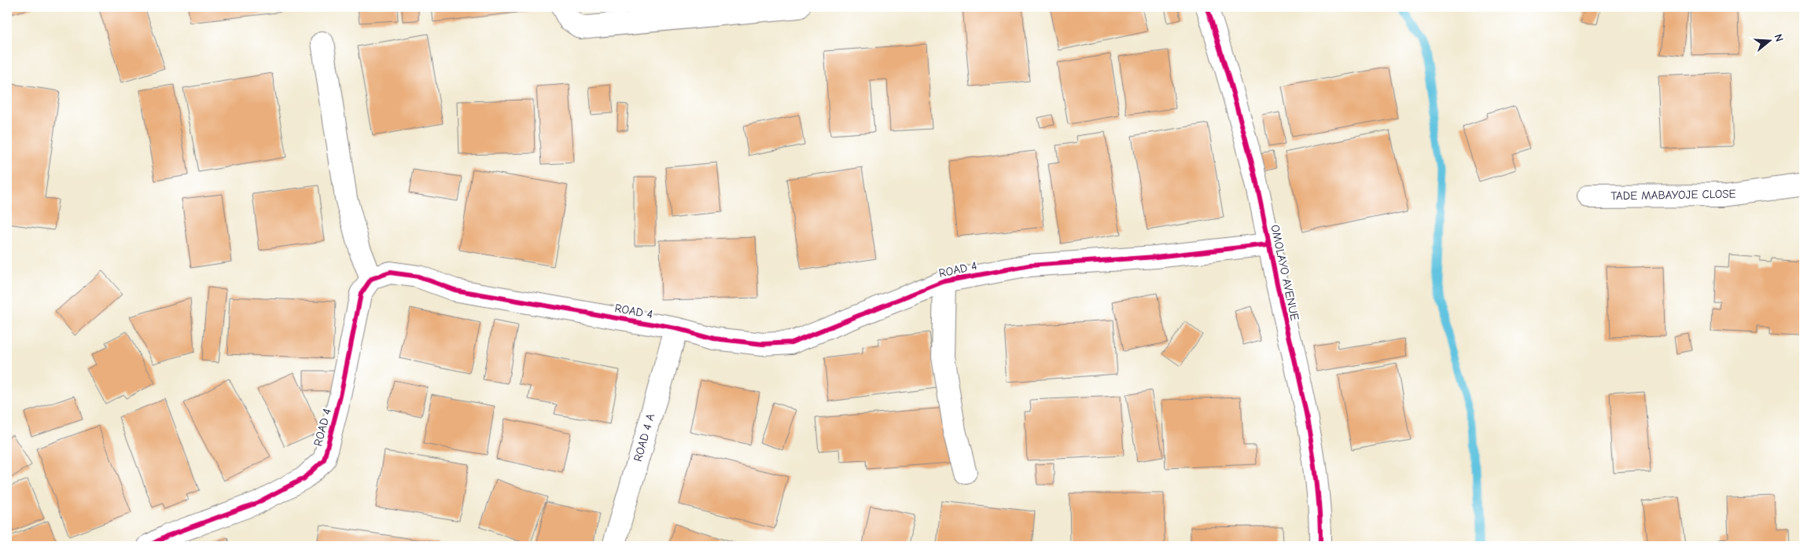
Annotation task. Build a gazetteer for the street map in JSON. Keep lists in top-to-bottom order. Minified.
{"streets":{"street":["TADE MABAYOJE CLOSE","ROAD 4","OMOLAYO AVENUE","ROAD 4 A"]},"crossings":[["ROAD 4","OMOLAYO AVENUE"],["ROAD 4","ROAD 4 A"]],"north":"right"}
